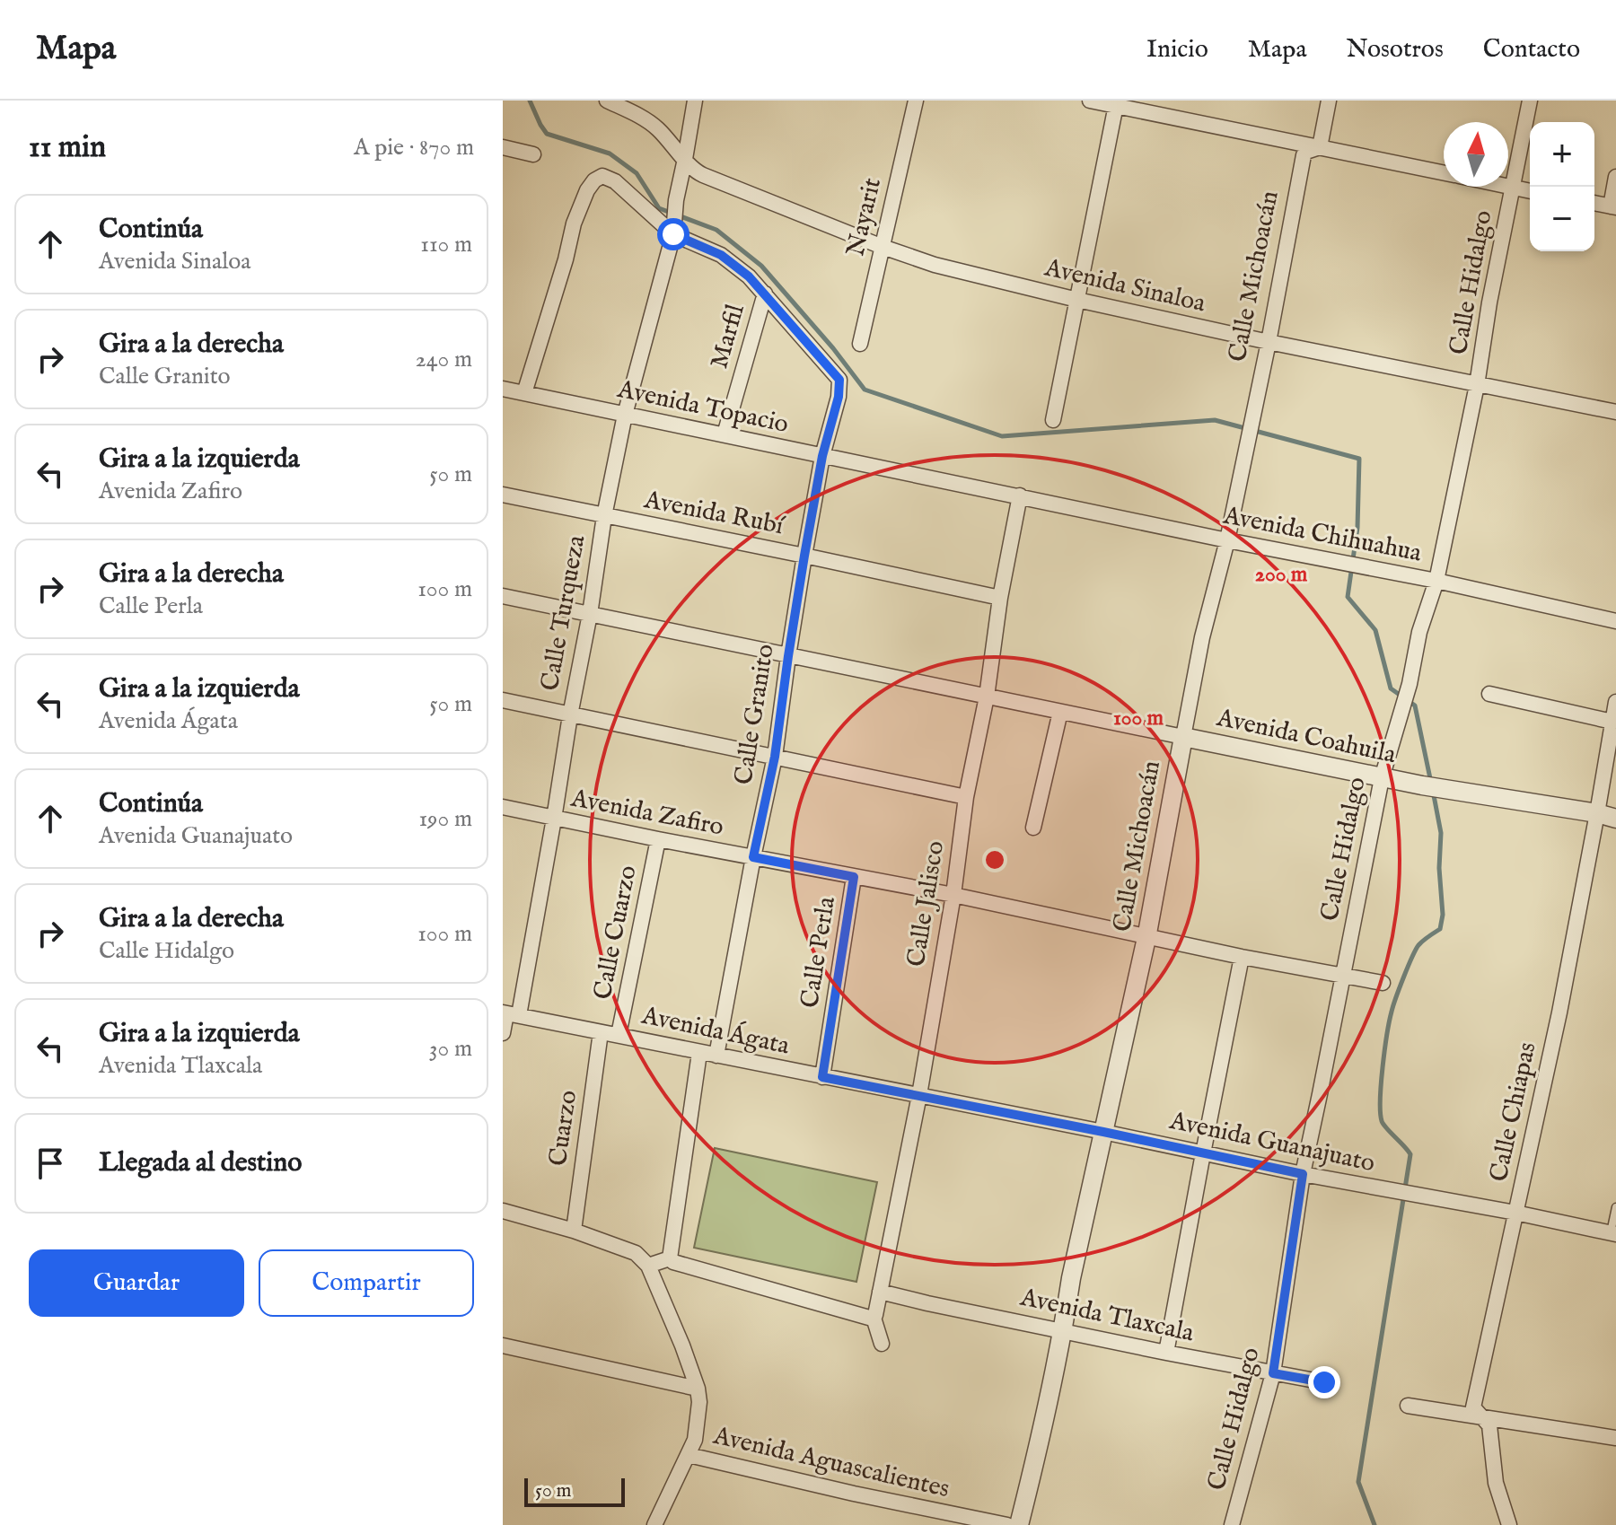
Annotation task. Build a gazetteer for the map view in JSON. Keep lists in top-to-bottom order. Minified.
{"streets":{"street":["Nayarit","Calle Michoacán","Calle Hidalgo","Avenida Sinaloa","Marfil","Avenida Topacio","Avenida Rubí","Avenida Chihuahua","Calle Turqueza","Calle Granito","Avenida Coahuila","Avenida Zafiro","Calle Jalisco","Calle Cuarzo","Calle Perla","Avenida Ágata","Calle Chiapas","Cuarzo","Avenida Guanajuato","Avenida Tlaxcala","Avenida Aguascalientes"]},"crossings":[["Nayarit","Avenida Sinaloa"],["Calle Michoacán","Avenida Sinaloa"],["Calle Michoacán","Avenida Chihuahua"],["Calle Michoacán","Avenida Coahuila"],["Calle Michoacán","Avenida Zafiro"],["Calle Michoacán","Avenida Guanajuato"],["Calle Michoacán","Avenida Tlaxcala"],["Calle Hidalgo","Avenida Sinaloa"],["Calle Hidalgo","Avenida Chihuahua"],["Calle Hidalgo","Avenida Coahuila"],["Calle Hidalgo","Avenida Zafiro"],["Calle Hidalgo","Avenida Guanajuato"],["Calle Hidalgo","Avenida Tlaxcala"],["Avenida Sinaloa","Calle Turqueza"],["Marfil","Avenida Topacio"],["Marfil","Calle Granito"],["Avenida Topacio","Avenida Chihuahua"],["Avenida Topacio","Calle Turqueza"],["Avenida Topacio","Calle Granito"],["Avenida Topacio","Calle Jalisco"],["Avenida Rubí","Calle Turqueza"],["Avenida Rubí","Calle Granito"],["Avenida Rubí","Calle Jalisco"],["Avenida Chihuahua","Calle Jalisco"],["Calle Turqueza","Avenida Coahuila"],["Calle Turqueza","Avenida Zafiro"],["Calle Turqueza","Avenida Ágata"],["Calle Granito","Avenida Coahuila"],["Calle Granito","Avenida Zafiro"],["Calle Granito","Avenida Ágata"],["Avenida Coahuila","Calle Jalisco"],["Avenida Coahuila","Calle Chiapas"],["Avenida Zafiro","Calle Jalisco"],["Avenida Zafiro","Calle Cuarzo"],["Avenida Zafiro","Calle Perla"],["Calle Jalisco","Avenida Ágata"],["Calle Jalisco","Avenida Guanajuato"],["Calle Jalisco","Avenida Tlaxcala"],["Calle Cuarzo","Avenida Ágata"],["Calle Perla","Avenida Ágata"],["Avenida Ágata","Cuarzo"],["Avenida Ágata","Avenida Guanajuato"],["Calle Chiapas","Avenida Guanajuato"]],"scale_bar":"50 m","north":"top","page":{"header":"Mapa","nav":["Inicio","Mapa","Nosotros","Contacto"],"heading":["11 min","A pie · 870 m"],"map_buttons":["+","−"],"list":[["Continúa","Avenida Sinaloa","110 m"],["Gira a la derecha","Calle Granito","240 m"],["Gira a la izquierda","Avenida Zafiro","50 m"],["Gira a la derecha","Calle Perla","100 m"],["Gira a la izquierda","Avenida Ágata","50 m"],["Continúa","Avenida Guanajuato","190 m"],["Gira a la derecha","Calle Hidalgo","100 m"],["Gira a la izquierda","Avenida Tlaxcala","30 m"],"Llegada al destino"],"buttons":["Guardar","Compartir"],"scale":"50 m"},"rings":["200 m","100 m"]}
